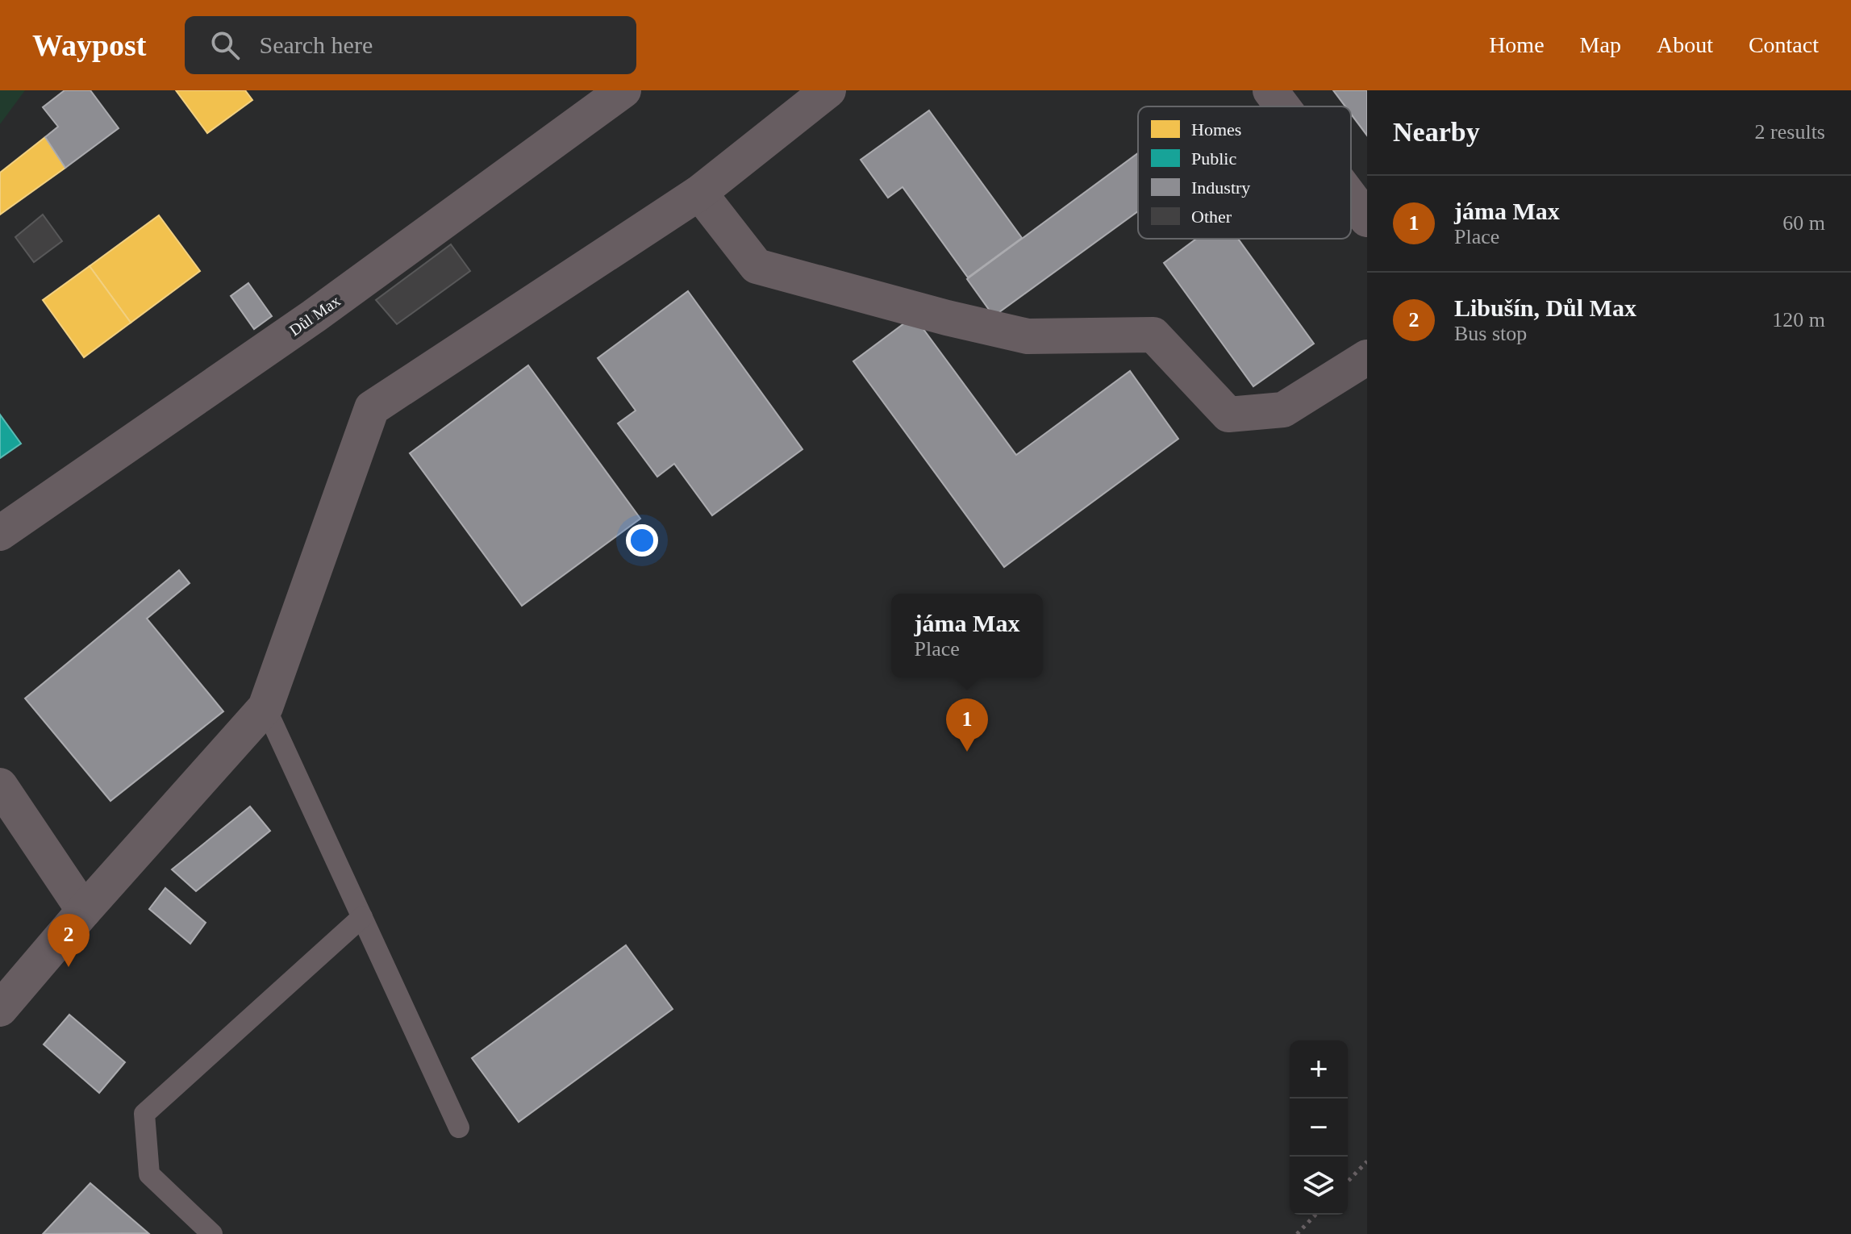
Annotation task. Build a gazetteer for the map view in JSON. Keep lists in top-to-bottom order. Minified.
{"streets":{"street":["Důl Max"]},"legend":["Homes","Public","Industry","Other"],"page":{"header":"Waypost","search":"Search here","nav":["Home","Map","About","Contact"],"heading":["Nearby","2 results"],"list":[{"mark":"1","name":"jáma Max","note":"Place","value":"60 m"},{"mark":"2","name":"Libušín, Důl Max","note":"Bus stop","value":"120 m"}],"popup":["jáma Max","Place"],"pins":["1","2"],"map_buttons":["+","−"]}}
